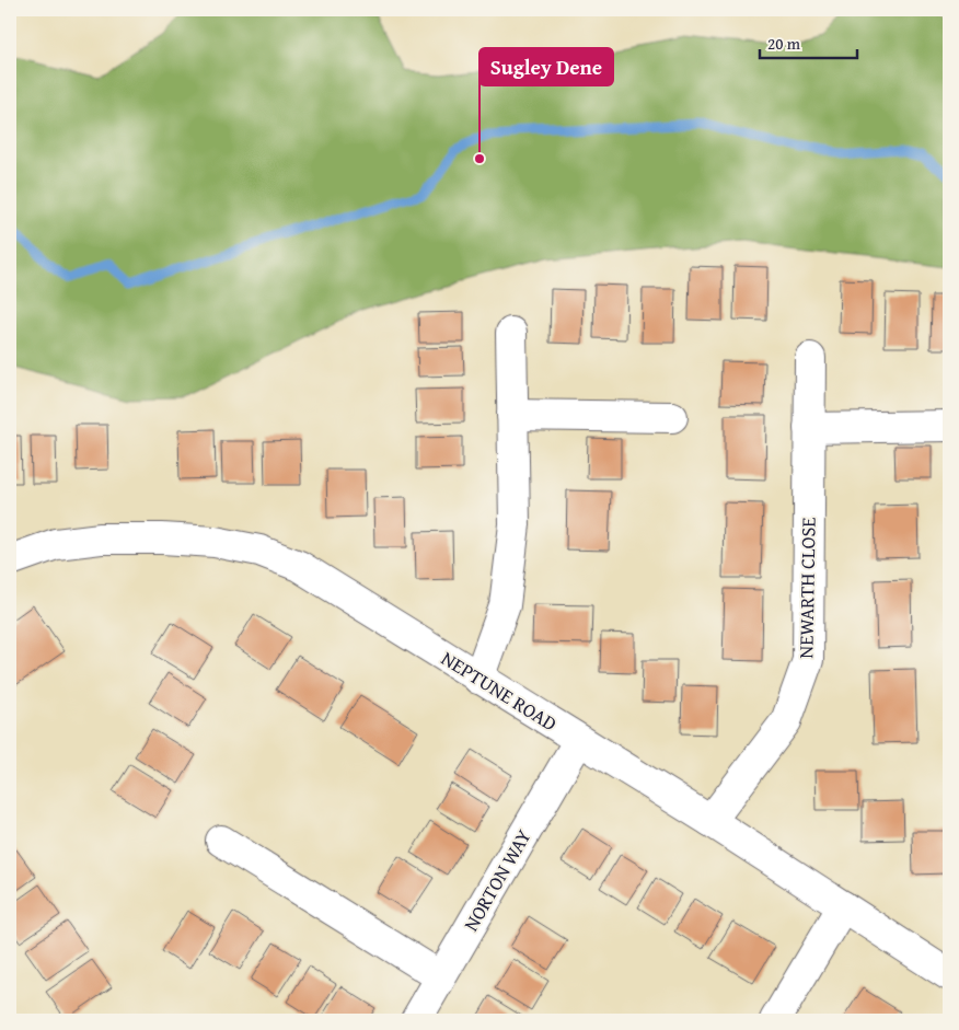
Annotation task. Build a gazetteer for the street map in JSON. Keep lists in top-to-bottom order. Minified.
{"streets":{"street":["NEWARTH CLOSE","NEPTUNE ROAD","NORTON WAY"]},"crossings":[["NEWARTH CLOSE","NEPTUNE ROAD"],["NEPTUNE ROAD","NORTON WAY"]],"places":["Sugley Dene"],"scale_bar":"20 m"}
